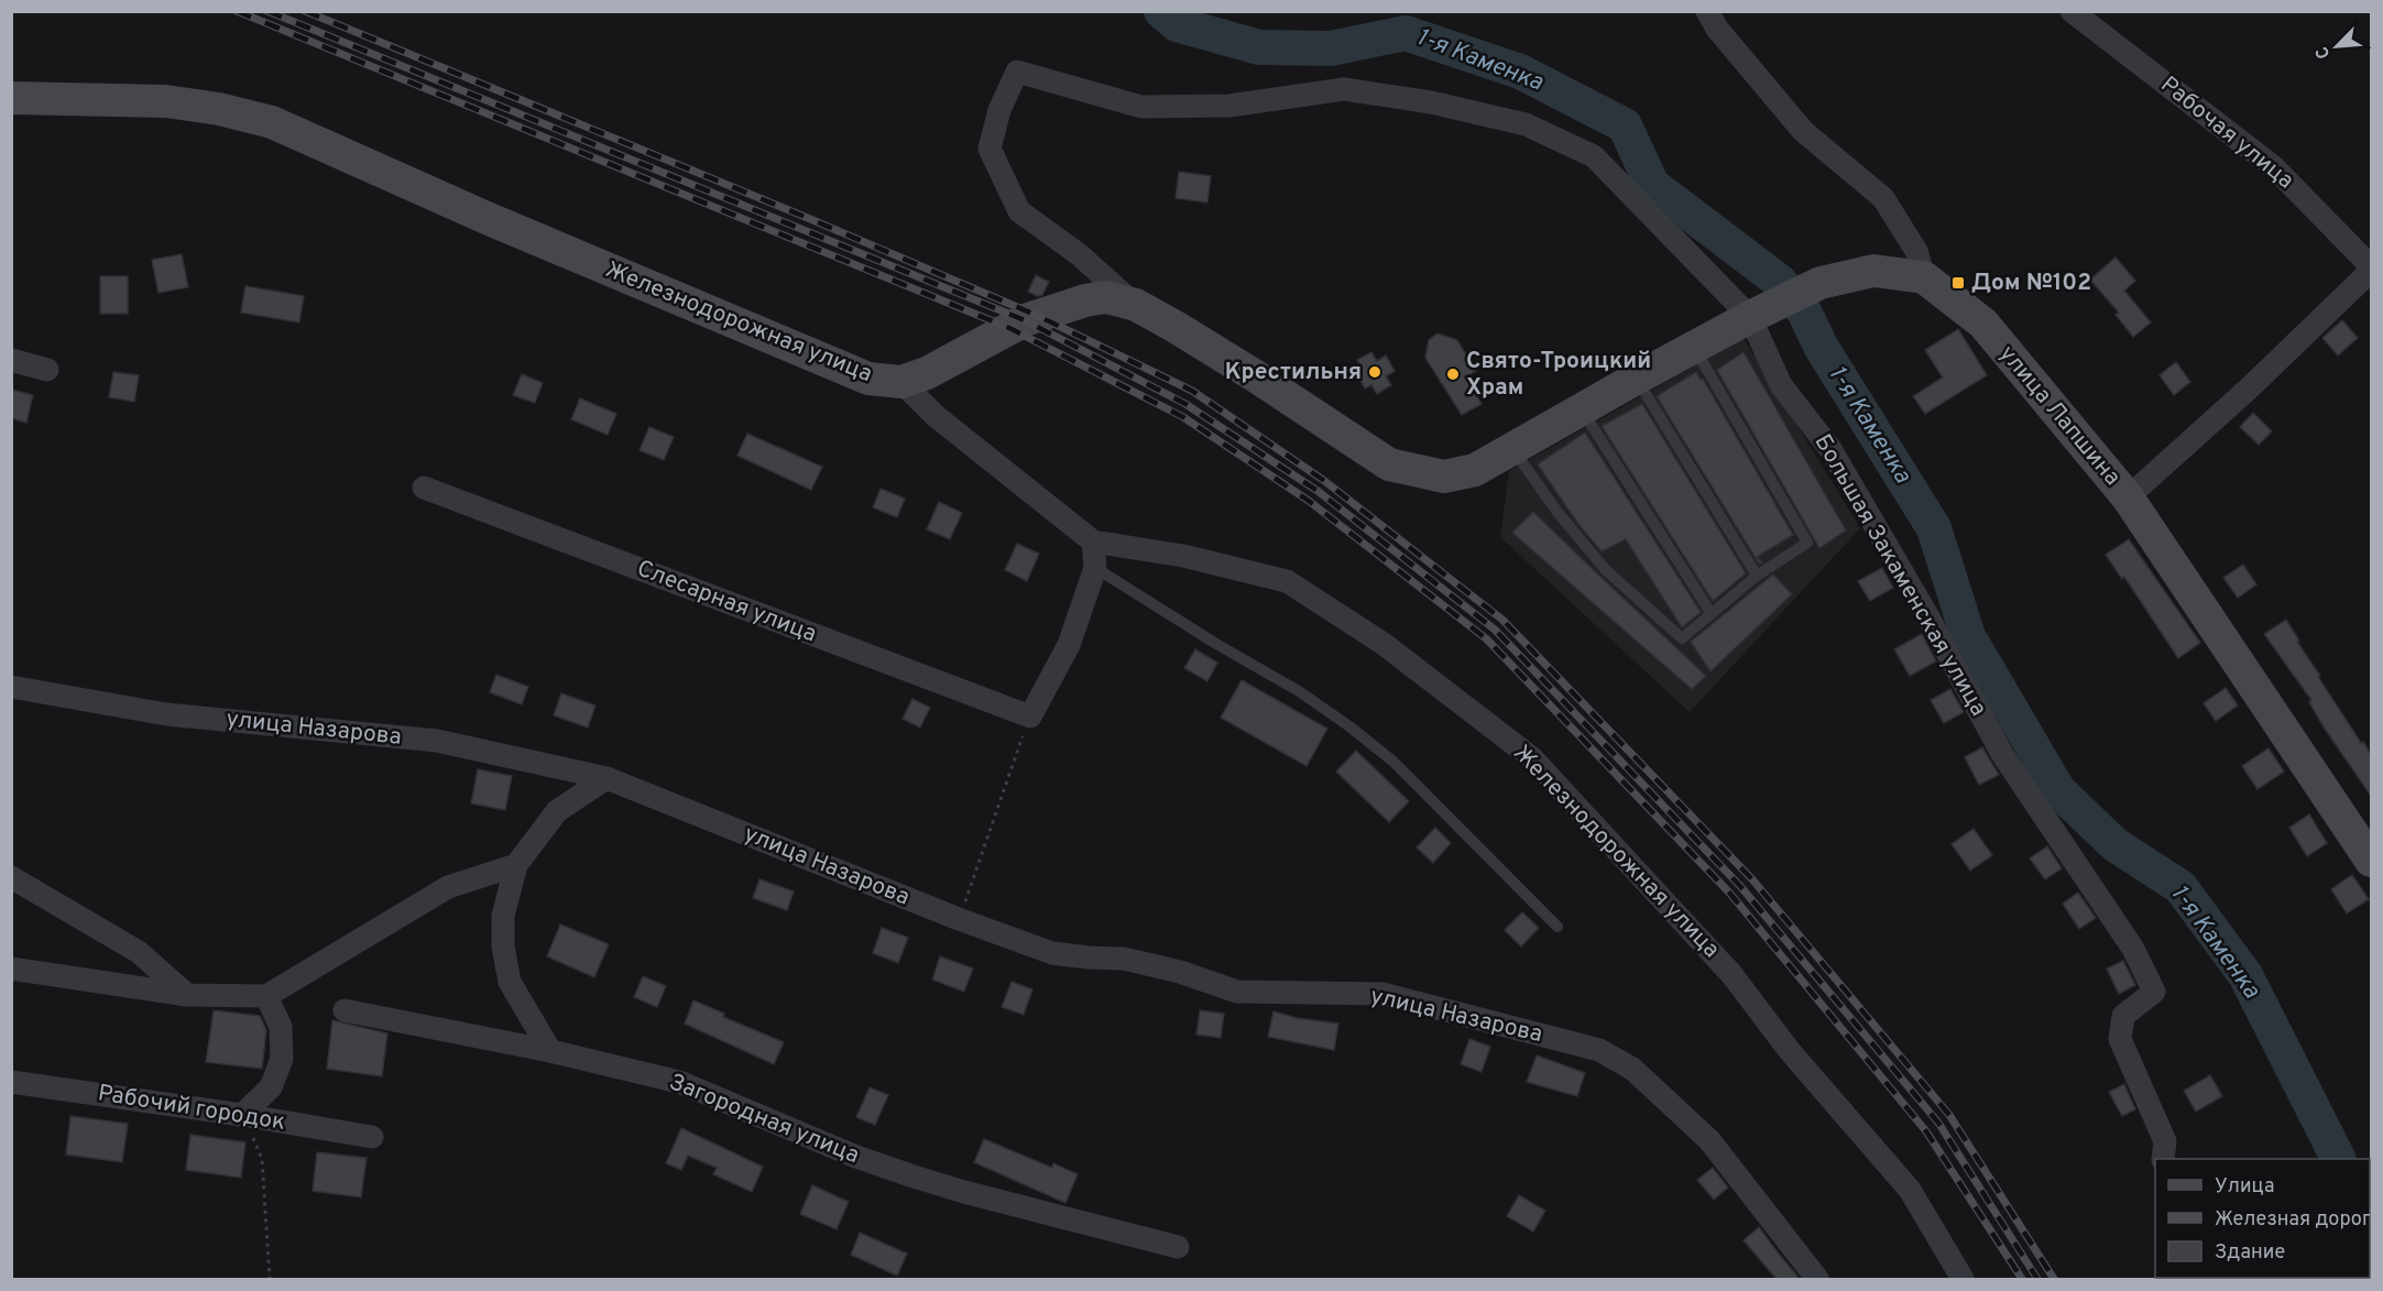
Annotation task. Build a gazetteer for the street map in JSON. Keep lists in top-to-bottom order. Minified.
{"streets":{"street":["Рабочая улица","Железнодорожная улица","улица Лапшина","Большая Закаменская улица","Слесарная улица","улица Назарова","Рабочий городок","Загородная улица"]},"water":["1-я Каменка"],"places":{"transit":["Дом №102"],"other":["Крестильня","Свято-Троицкий Храм"]},"legend":["Улица","Железная дорога","Здание"],"north":"bottom left"}
